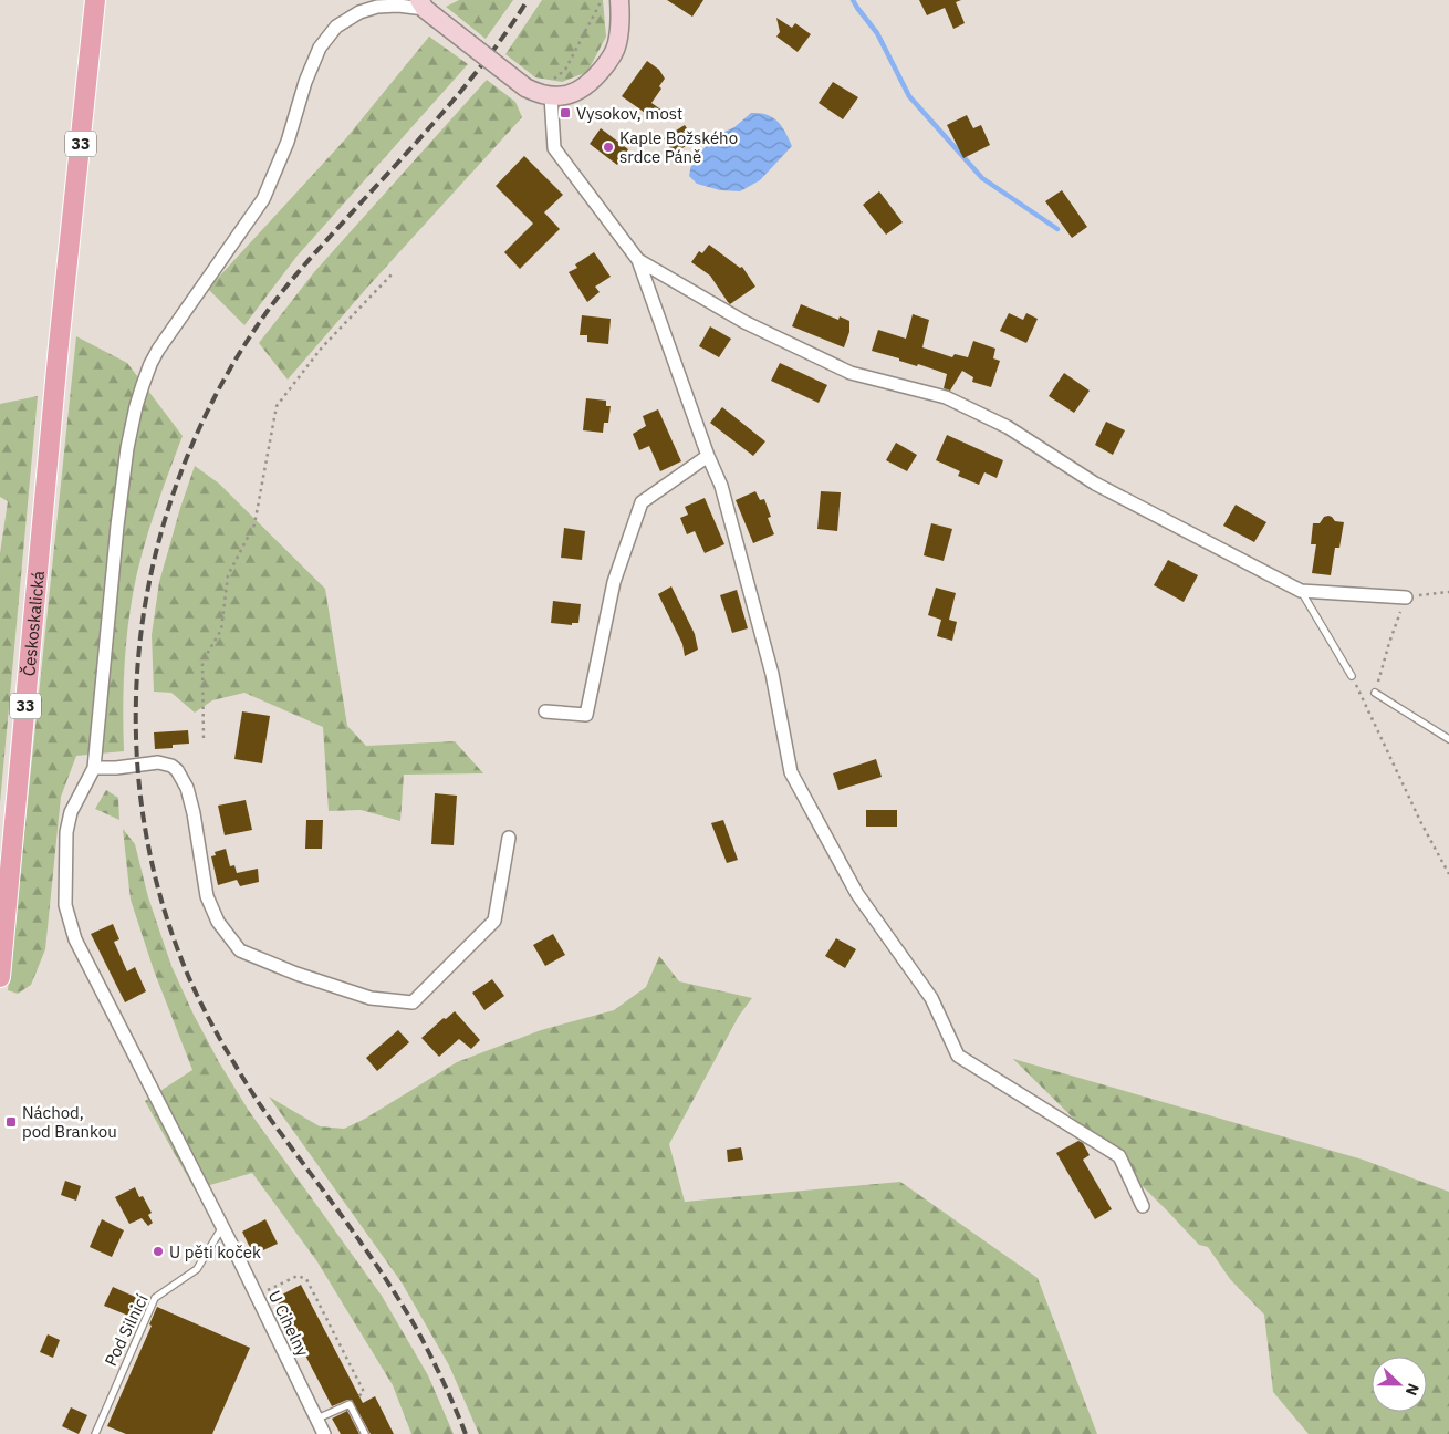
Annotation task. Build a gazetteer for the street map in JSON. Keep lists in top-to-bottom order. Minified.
{"streets":{"main road":["33","Českoskalická"],"street":["U Cihelny"],"lane":["Pod Silnicí"]},"crossings":[["U Cihelny","Pod Silnicí"]],"places":{"transit":["Vysokov, most","Náchod, pod Brankou"],"other":["Kaple Božského srdce Páně","U pěti koček"]},"north":"right"}
